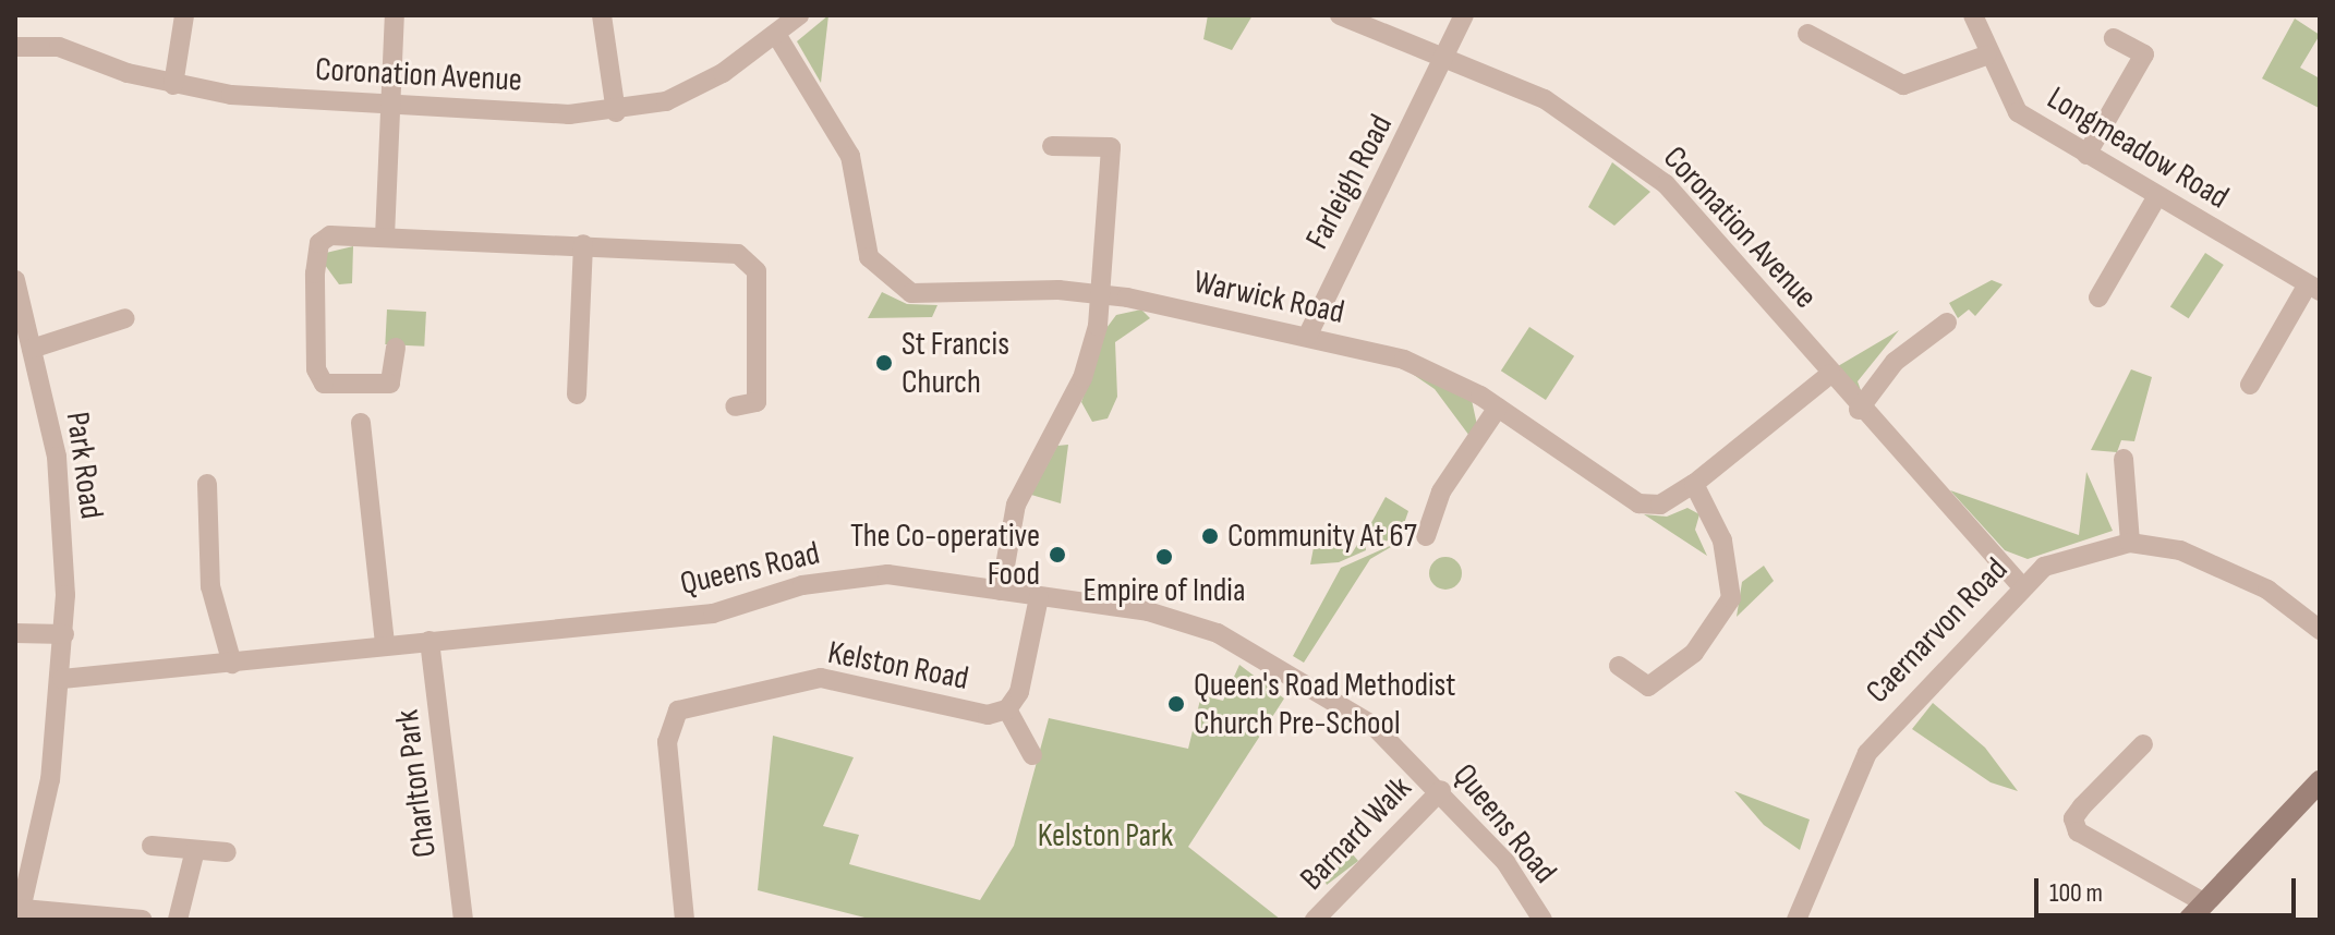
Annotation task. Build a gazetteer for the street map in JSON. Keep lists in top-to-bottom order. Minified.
{"streets":{"street":["Coronation Avenue","Longmeadow Road","Farleigh Road","Warwick Road","Park Road","Queens Road","Caernarvon Road","Kelston Road","Charlton Park","Barnard Walk"]},"crossings":[["Coronation Avenue","Farleigh Road"],["Coronation Avenue","Warwick Road"],["Coronation Avenue","Caernarvon Road"],["Farleigh Road","Warwick Road"],["Park Road","Queens Road"],["Queens Road","Kelston Road"],["Queens Road","Charlton Park"],["Queens Road","Barnard Walk"]],"parks":["Kelston Park"],"places":["St Francis Church","Community At 67","The Co-operative Food","Empire of India","Queen's Road Methodist Church Pre-School"],"scale_bar":"100 m"}
